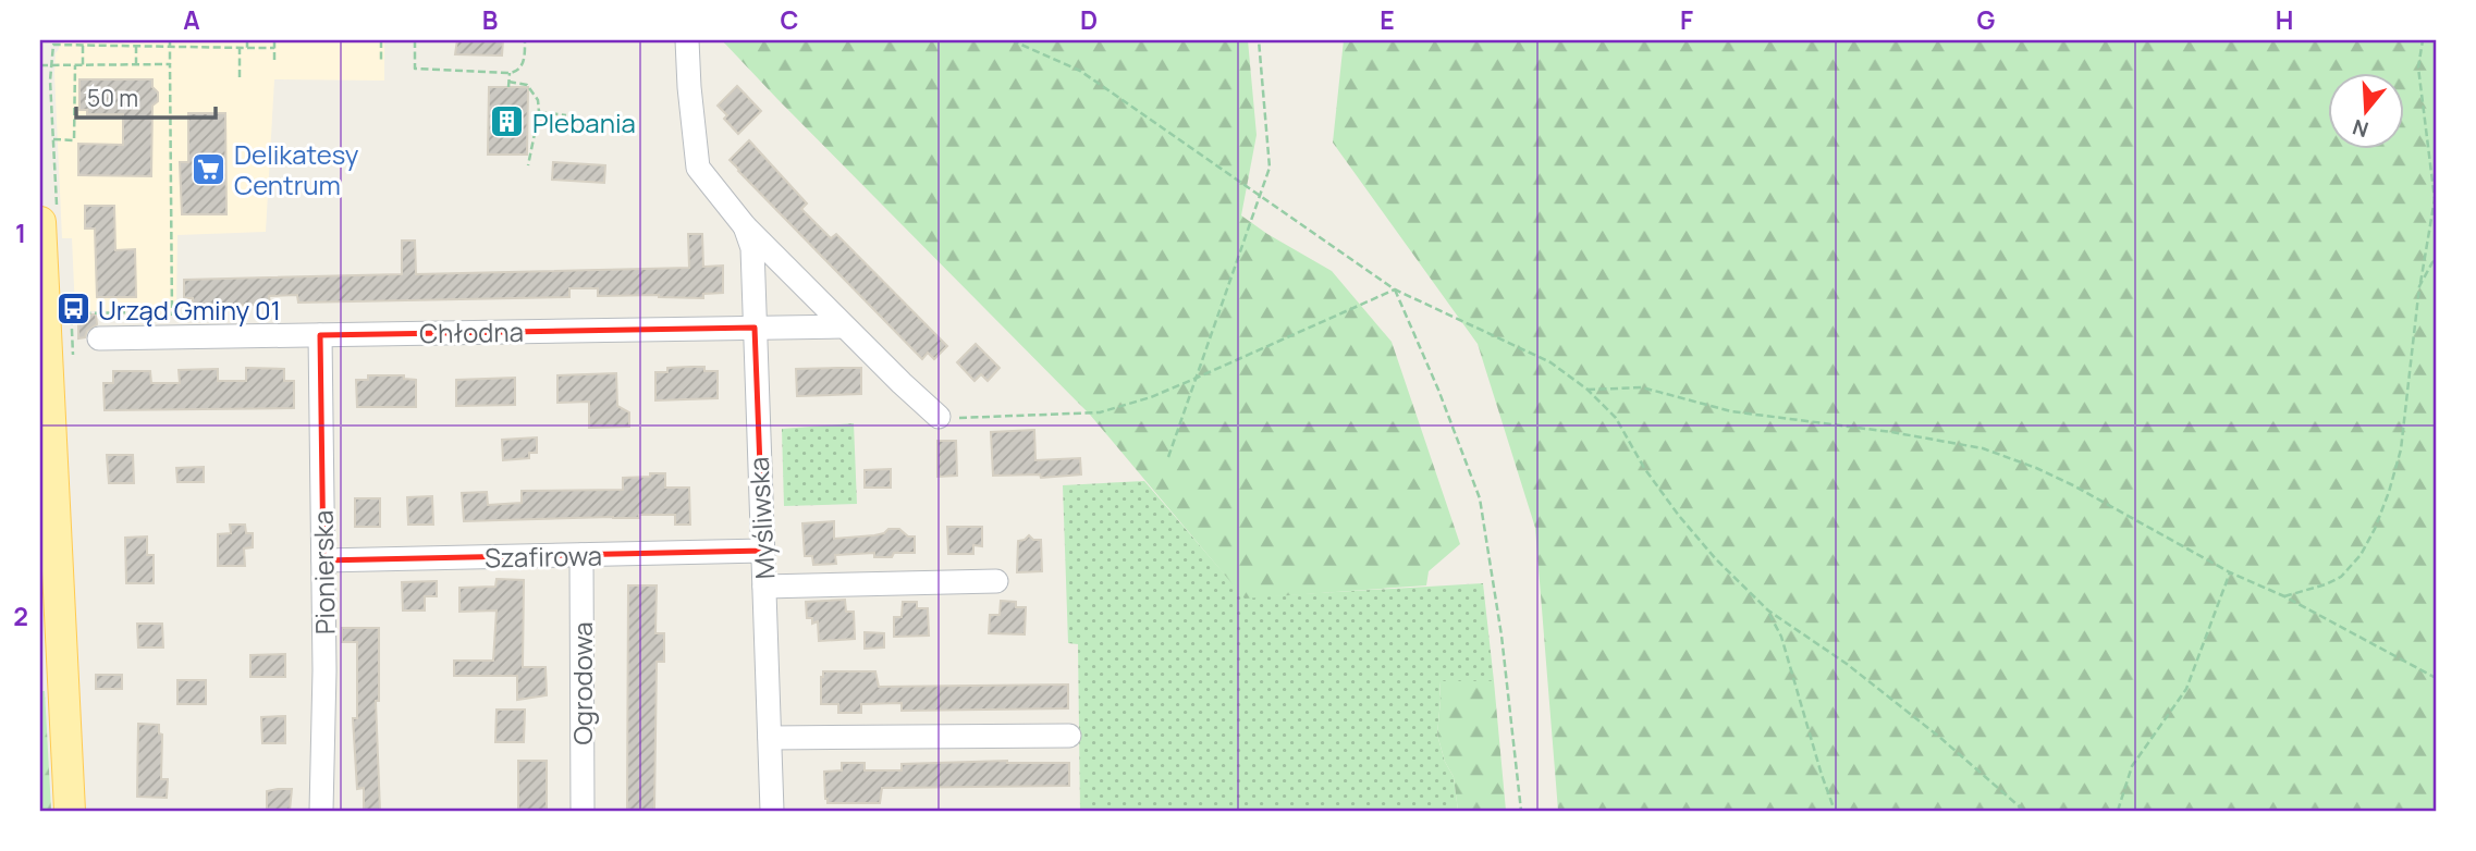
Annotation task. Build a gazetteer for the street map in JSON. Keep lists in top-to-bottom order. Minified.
{"streets":{"street":["Chłodna","Myśliwska","Szafirowa","Pionierska","Ogrodowa"]},"crossings":[["Chłodna","Myśliwska"],["Chłodna","Pionierska"],["Myśliwska","Szafirowa"],["Szafirowa","Pionierska"],["Szafirowa","Ogrodowa"]],"places":{"building":["Plebania"],"supermarket":["Delikatesy Centrum"],"bus stop":["Urząd Gminy 01"]},"scale_bar":"50 m","north":"bottom","grid":{"columns":["A","B","C","D","E","F","G","H"],"rows":["1","2"]}}
